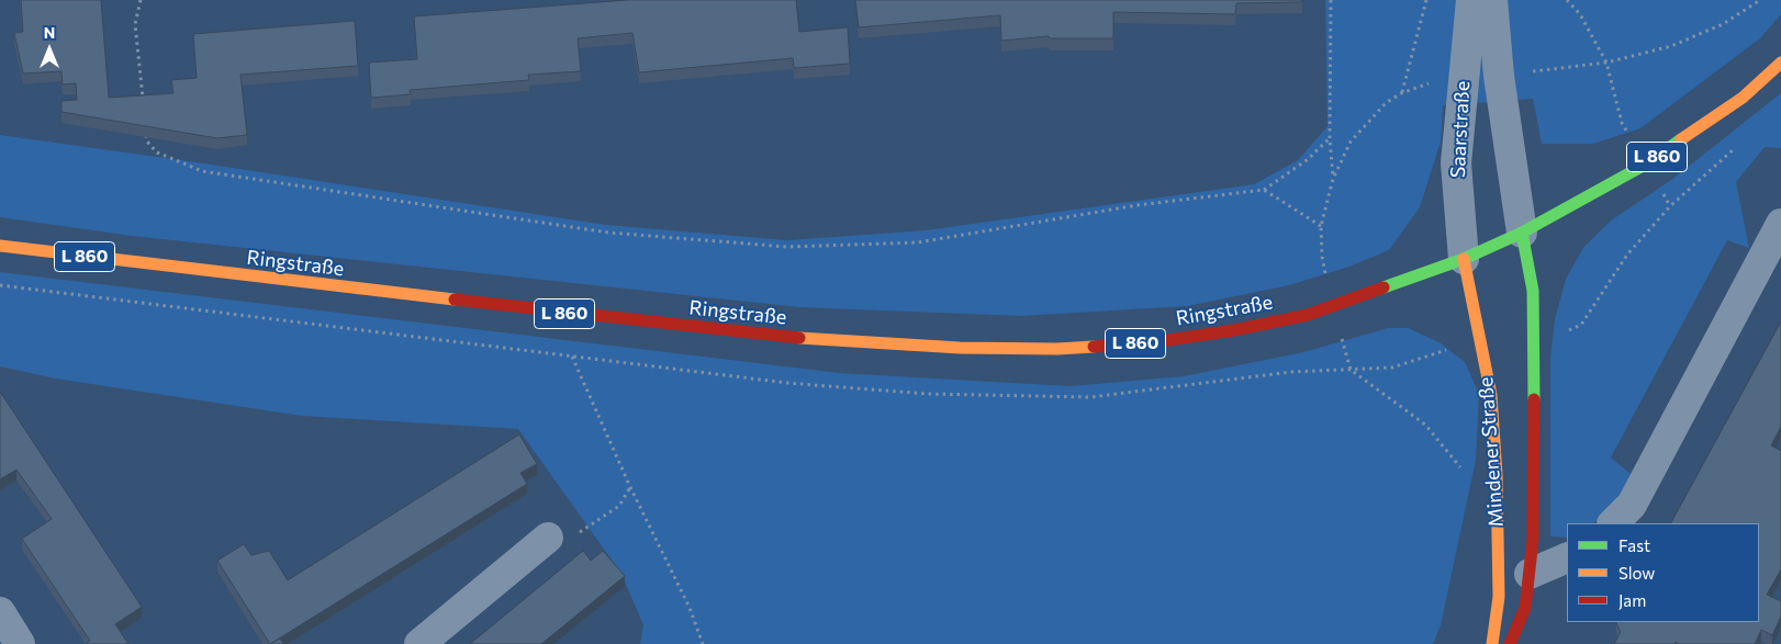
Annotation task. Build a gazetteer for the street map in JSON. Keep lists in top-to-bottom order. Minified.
{"streets":{"main road":["L 860","Ringstraße","Mindener Straße"],"street":["Saarstraße"]},"crossings":[["Saarstraße","L 860"],["Saarstraße","Ringstraße"],["Saarstraße","Mindener Straße"],["L 860","Ringstraße"],["L 860","Mindener Straße"],["Ringstraße","Mindener Straße"]],"legend":["Fast","Slow","Jam"],"north":"top"}
